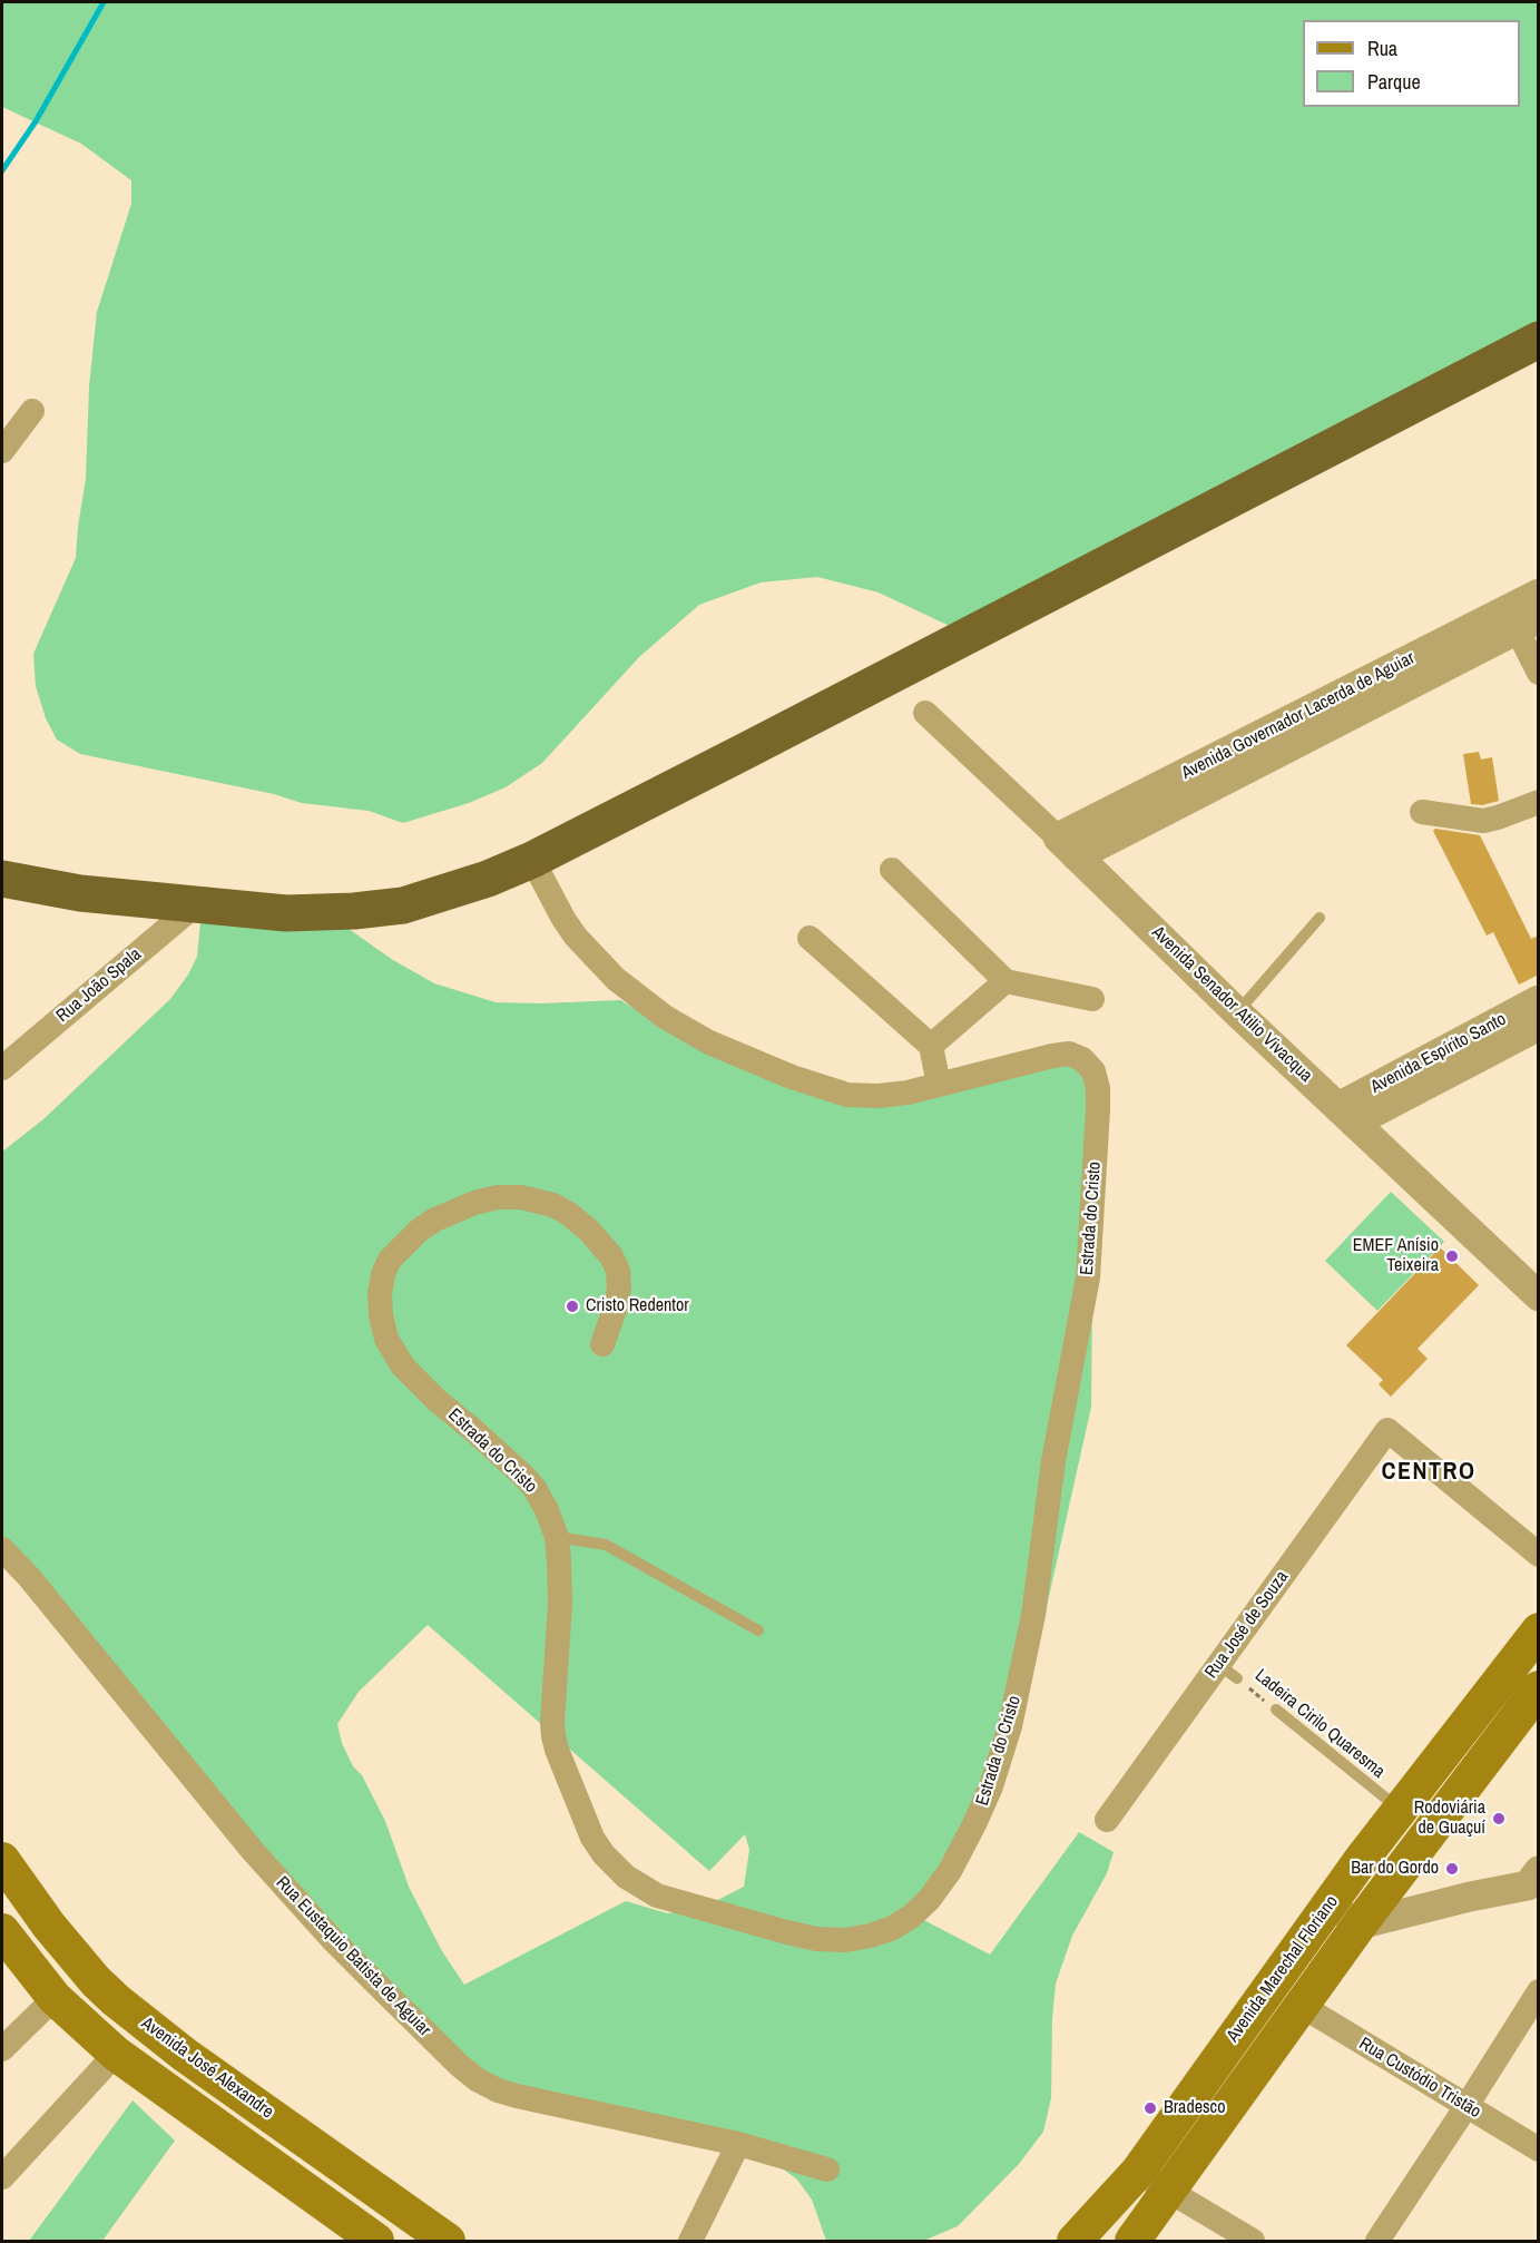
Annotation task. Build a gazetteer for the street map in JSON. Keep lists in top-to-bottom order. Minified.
{"streets":{"main road":["Avenida Marechal Floriano","Avenida José Alexandre"],"street":["Avenida Governador Lacerda de Aguiar","Rua João Spala","Avenida Senador Atilio Vivacqua","Avenida Espírito Santo","Estrada do Cristo","Rua José de Souza","Rua Eustaquio Batista de Aguiar","Rua Custódio Tristão"],"lane":["Ladeira Cirilo Quaresma"]},"crossings":[["Avenida Governador Lacerda de Aguiar","Avenida Senador Atilio Vivacqua"],["Avenida Senador Atilio Vivacqua","Avenida Espírito Santo"],["Rua José de Souza","Ladeira Cirilo Quaresma"],["Ladeira Cirilo Quaresma","Avenida Marechal Floriano"],["Avenida Marechal Floriano","Rua Custódio Tristão"]],"districts":["CENTRO"],"places":["EMEF Anísio Teixeira","Cristo Redentor","Rodoviária de Guaçuí","Bar do Gordo","Bradesco"],"legend":["Rua","Parque"]}
